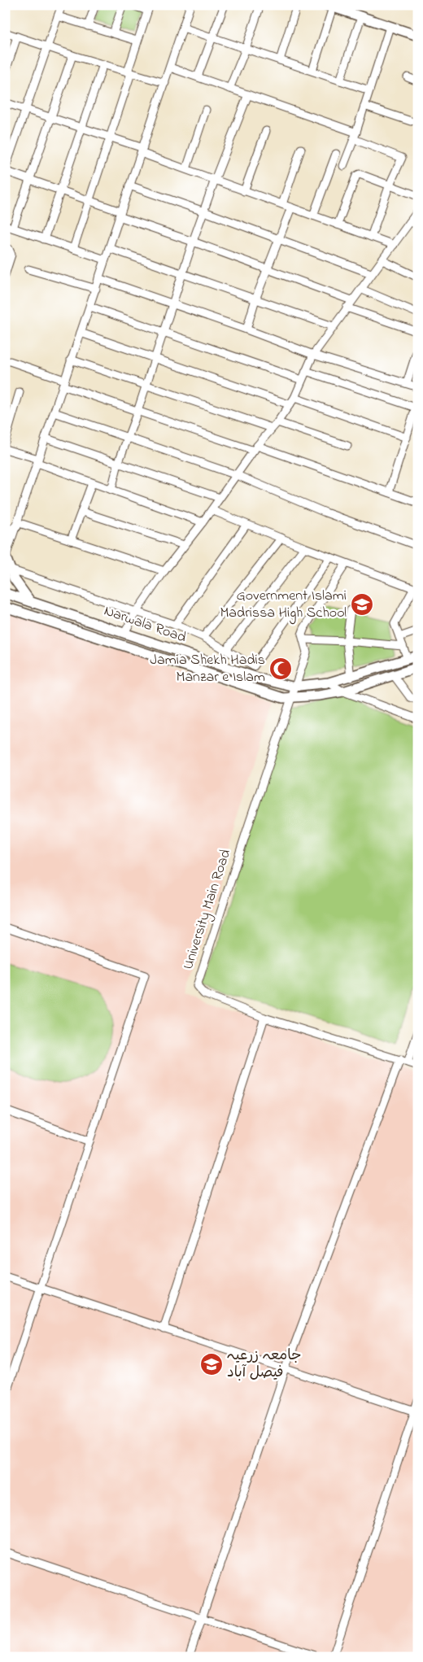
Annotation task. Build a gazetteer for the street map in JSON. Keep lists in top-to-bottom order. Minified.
{"streets":{"main road":["Narwala Road"],"street":["University Main Road"]},"crossings":[["Narwala Road","University Main Road"]],"places":{"school or university":["Government Islami Madrissa High School","جامعہ زرعیہ فیصل آباد"],"mosque":["Jamia Shekh Hadis Manzar e Islam"]}}
